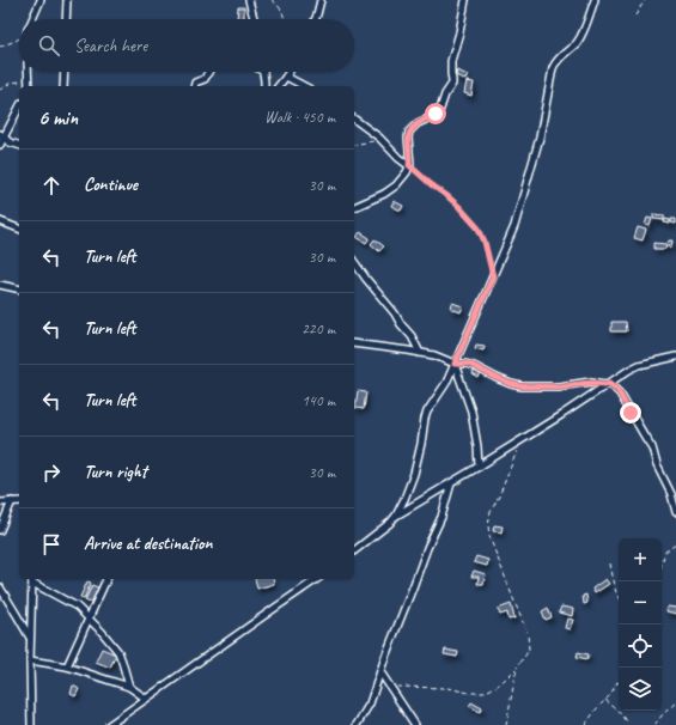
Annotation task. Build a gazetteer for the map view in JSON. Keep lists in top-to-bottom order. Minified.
{"page":{"search":"Search here","heading":["6 min","Walk · 450 m"],"list":[["Continue","30 m"],["Turn left","30 m"],["Turn left","220 m"],["Turn left","140 m"],["Turn right","30 m"],"Arrive at destination"],"map_buttons":["+","−"]}}
